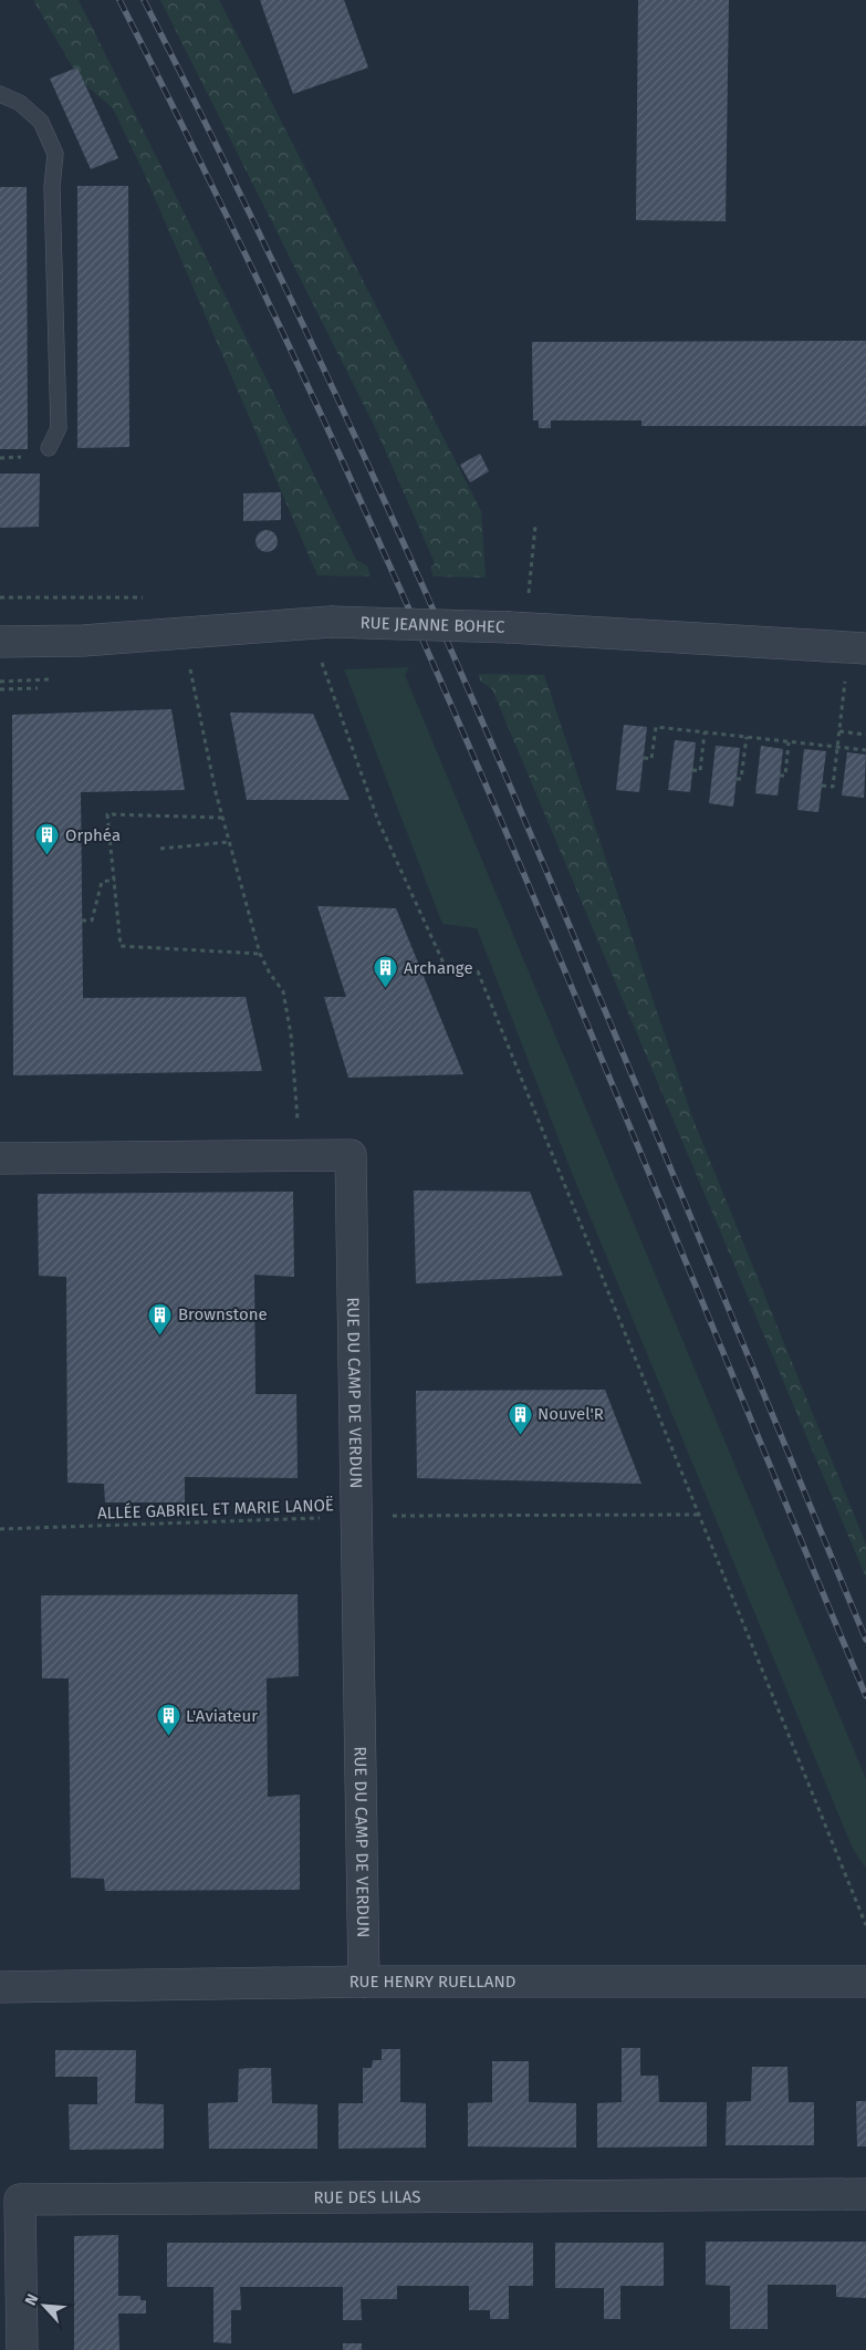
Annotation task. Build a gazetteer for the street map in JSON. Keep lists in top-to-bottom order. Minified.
{"streets":{"street":["RUE JEANNE BOHEC","RUE DU CAMP DE VERDUN","RUE HENRY RUELLAND","RUE DES LILAS"],"path":["ALLÉE GABRIEL ET MARIE LANOË"]},"crossings":[["RUE DU CAMP DE VERDUN","ALLÉE GABRIEL ET MARIE LANOË"],["RUE DU CAMP DE VERDUN","RUE HENRY RUELLAND"]],"places":{"building":["Orphéa","Archange","Brownstone","Nouvel'R","L'Aviateur"]},"north":"top left"}
